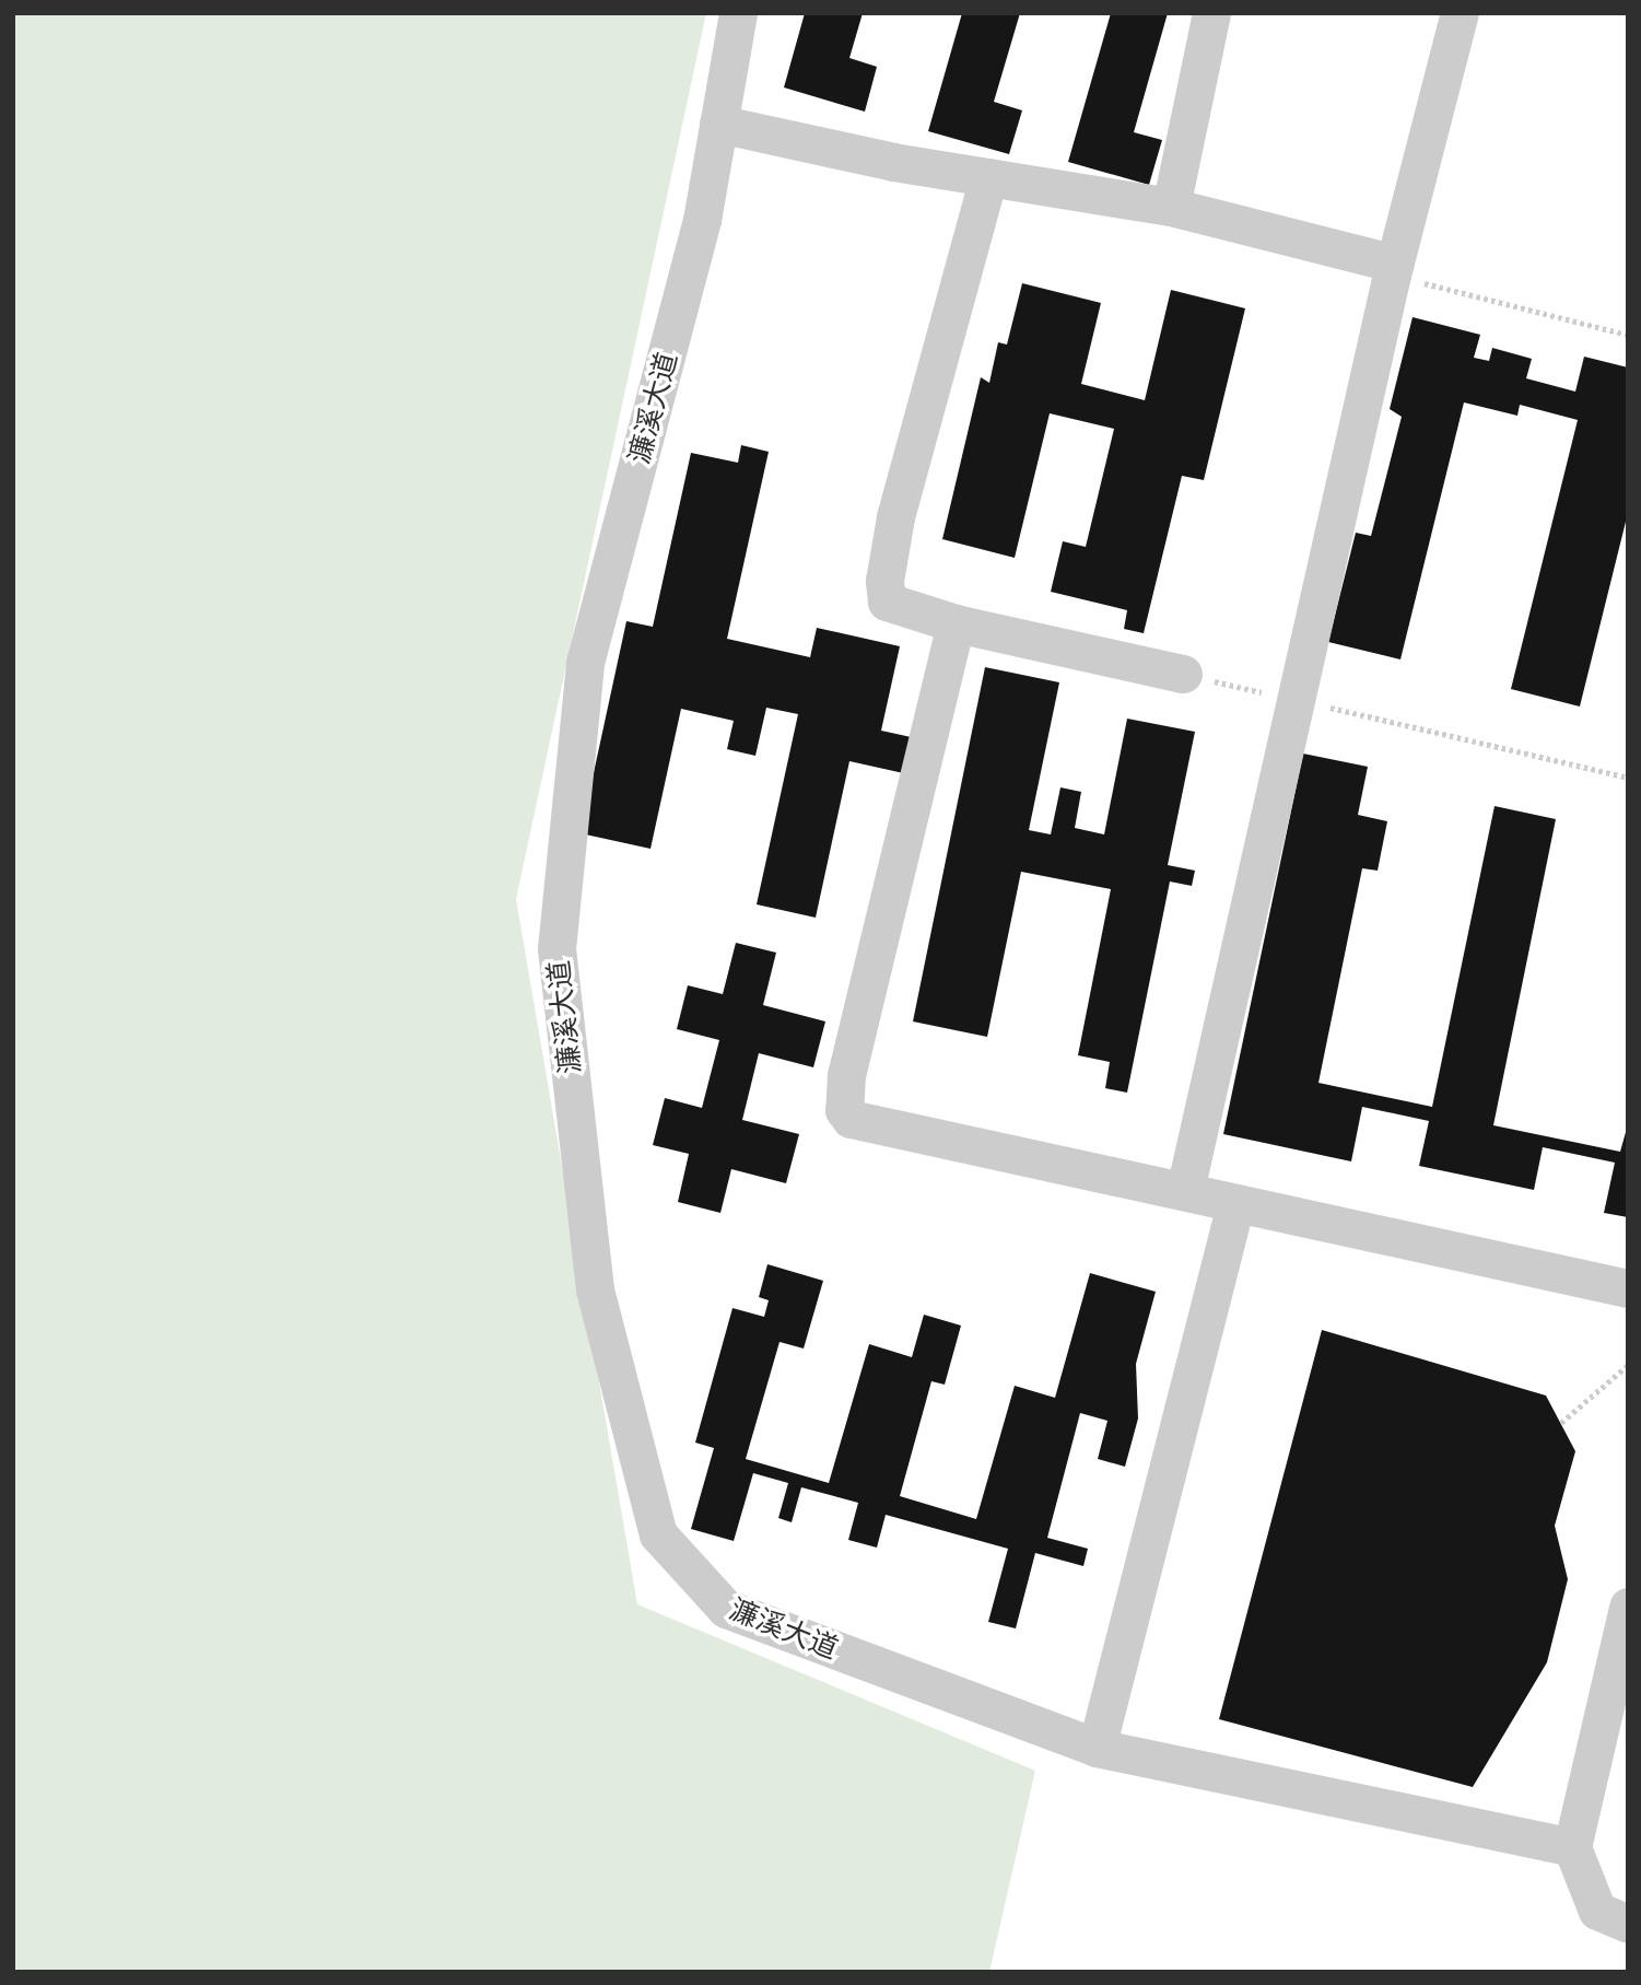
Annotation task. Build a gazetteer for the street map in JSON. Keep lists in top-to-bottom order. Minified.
{"streets":{"lane":["濂溪大道"]}}
